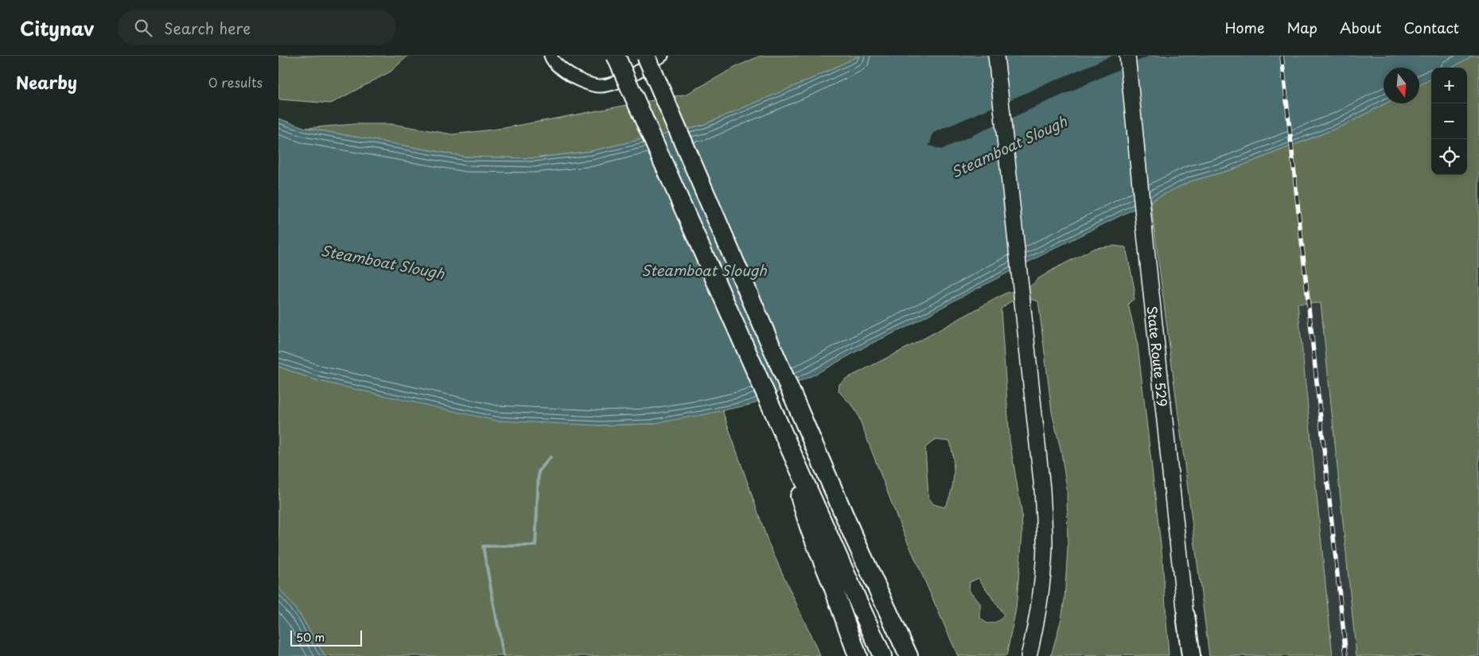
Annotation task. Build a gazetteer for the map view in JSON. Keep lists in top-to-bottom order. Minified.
{"streets":{"main road":["State Route 529"]},"water":["Steamboat Slough"],"scale_bar":"50 m","north":"bottom","page":{"header":"Citynav","search":"Search here","nav":["Home","Map","About","Contact"],"heading":["Nearby","0 results"],"map_buttons":["+","−"],"scale":"50 m"}}
